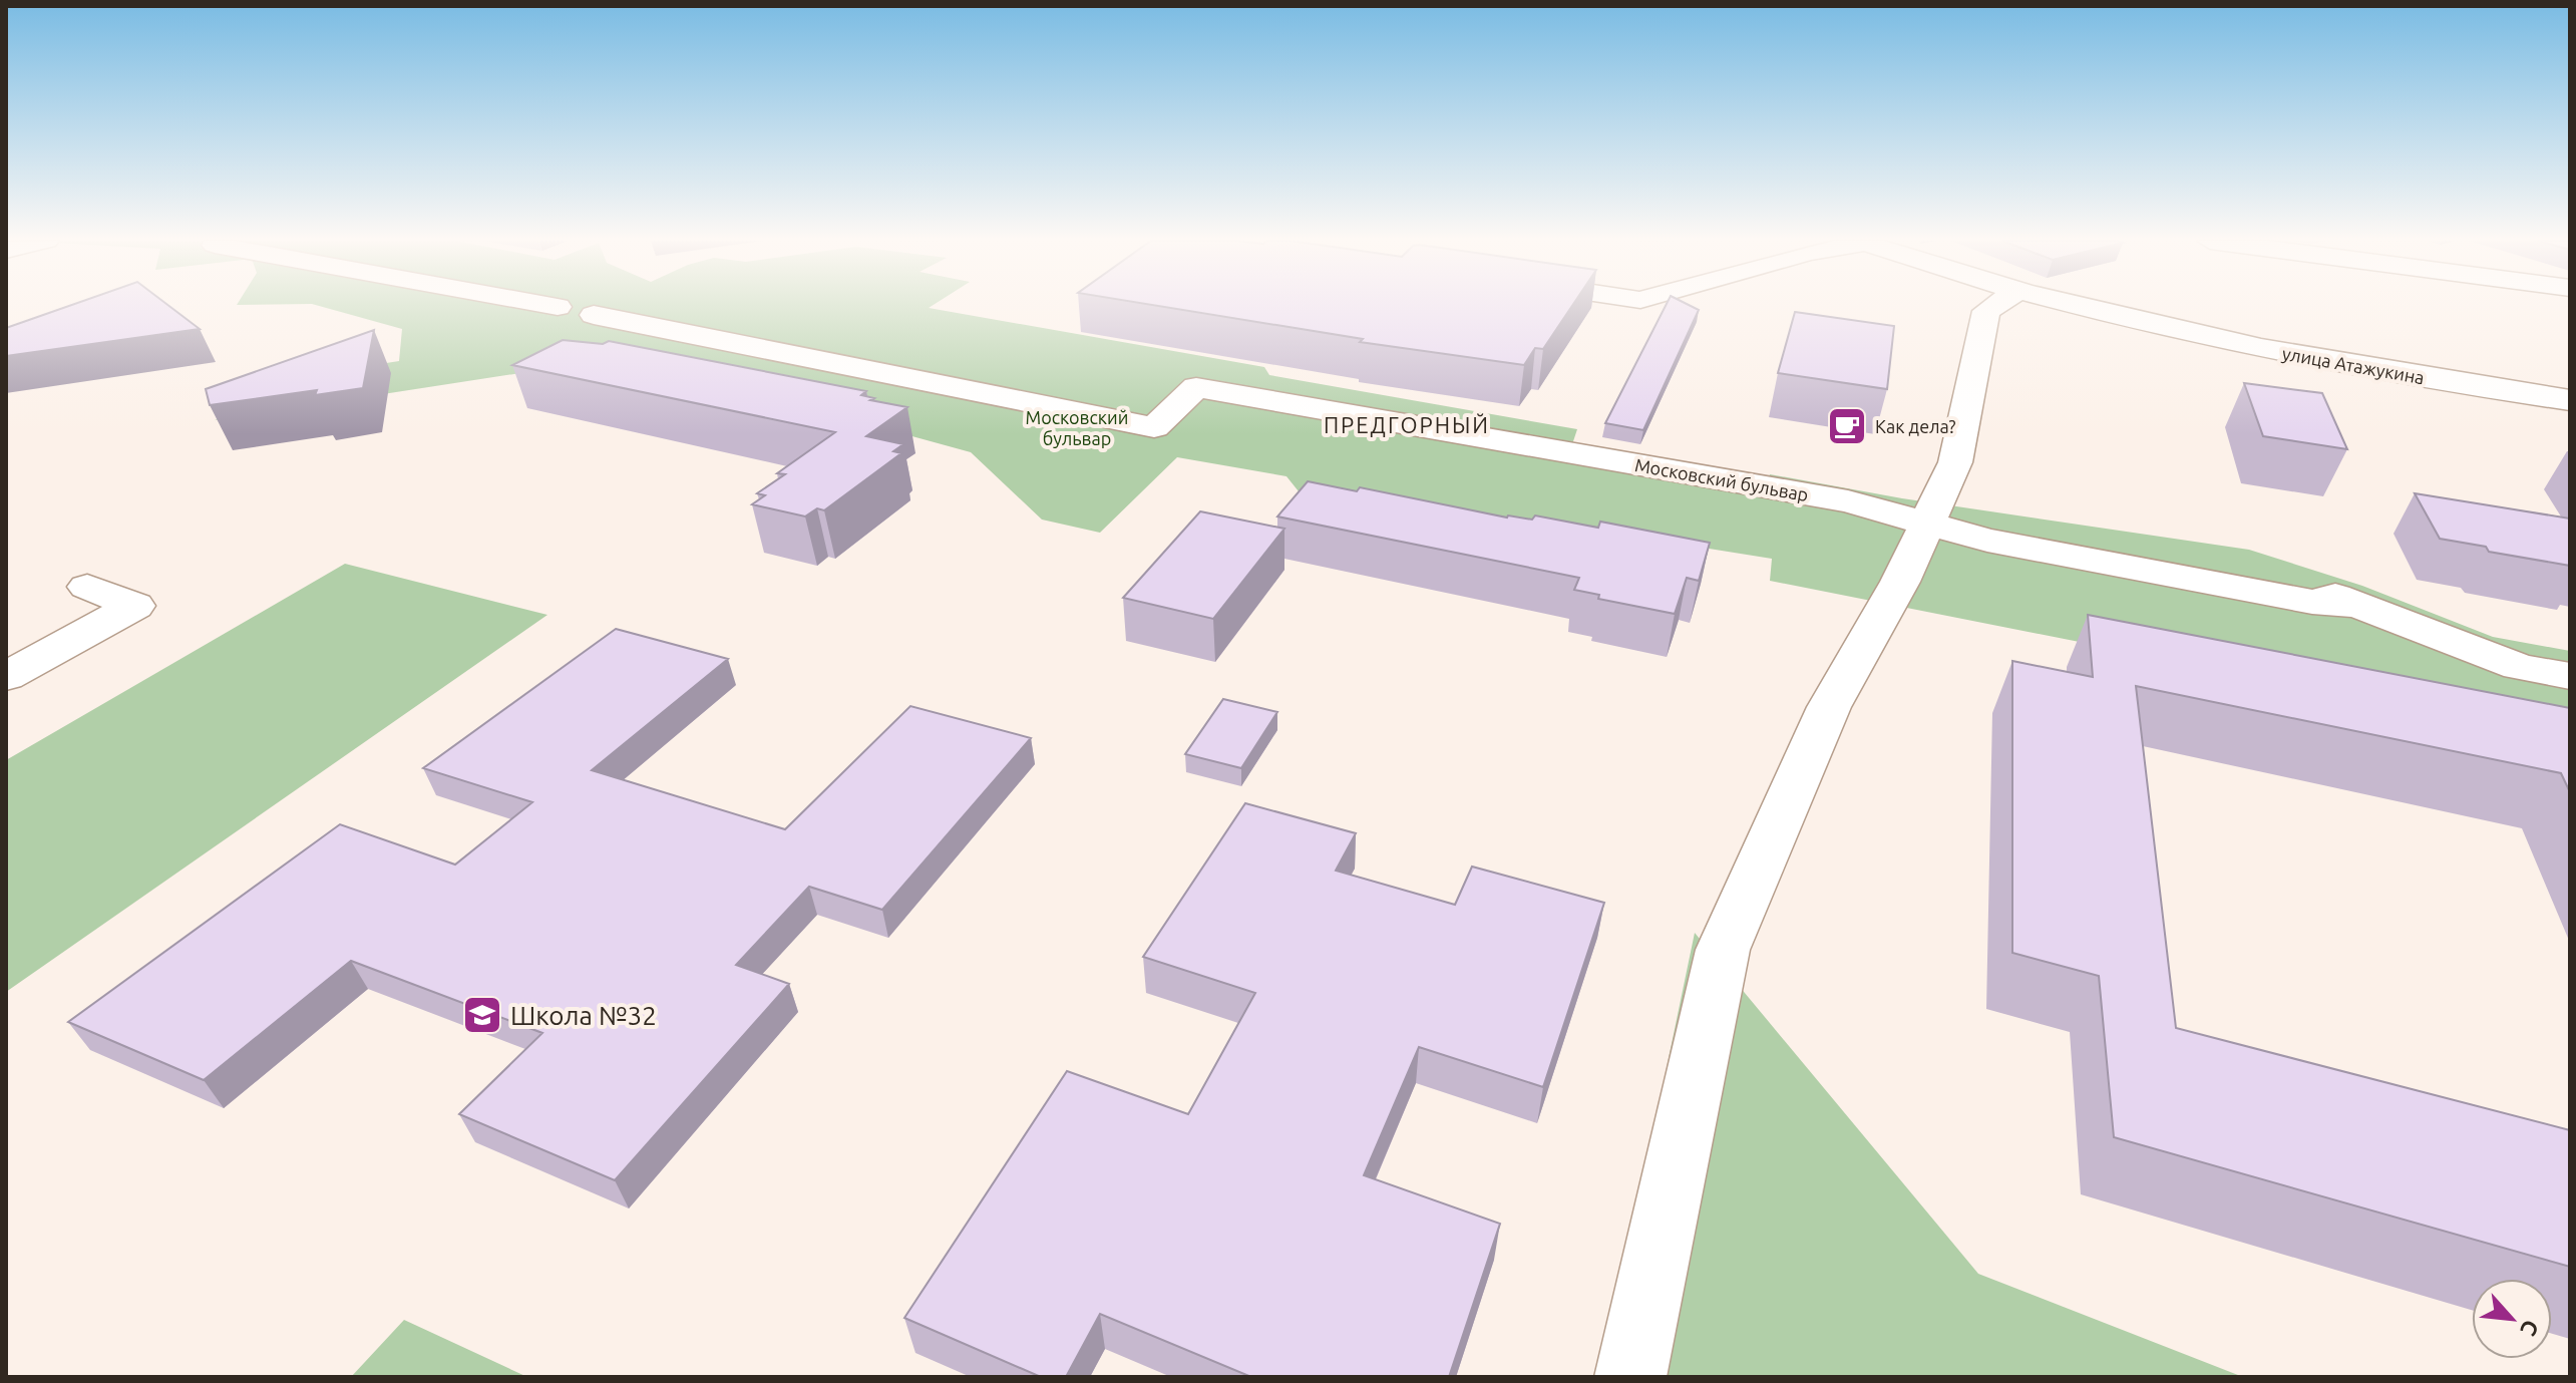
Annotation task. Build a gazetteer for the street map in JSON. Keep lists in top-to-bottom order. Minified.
{"streets":{"street":["улица Атажукина","Московский бульвар"]},"districts":["ПРЕДГОРНЫЙ"],"parks":["Московский бульвар"],"places":{"cafe":["Как дела?"],"school or university":["Школа №32"]},"north":"bottom right"}
